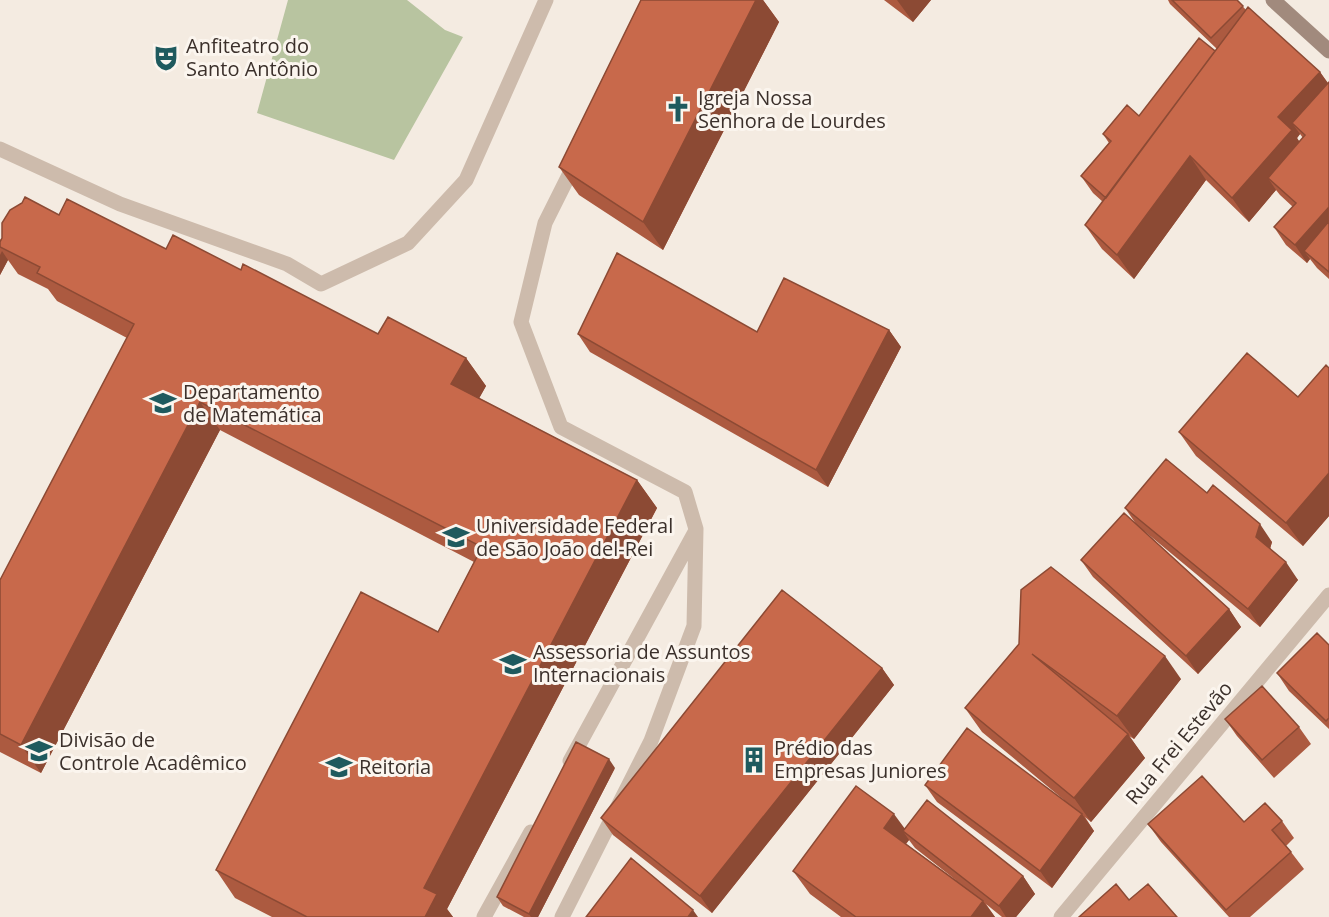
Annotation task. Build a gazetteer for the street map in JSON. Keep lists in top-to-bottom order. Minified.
{"streets":{"street":["Rua Frei Estevão"]},"places":{"theatre":["Anfiteatro do Santo Antônio"],"church":["Igreja Nossa Senhora de Lourdes"],"school or university":["Departamento de Matemática","Universidade Federal de São João del-Rei","Assessoria de Assuntos Internacionais","Divisão de Controle Acadêmico","Reitoria"],"building":["Prédio das Empresas Juniores"]}}
